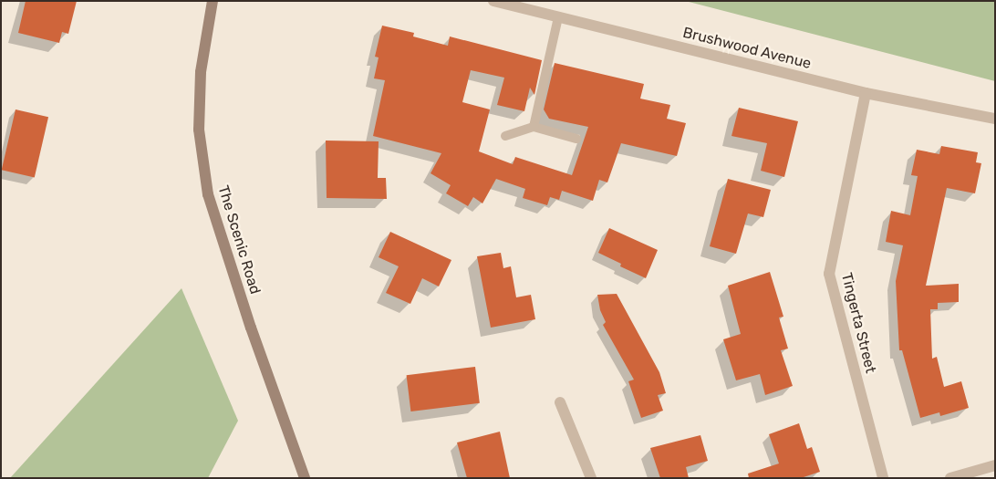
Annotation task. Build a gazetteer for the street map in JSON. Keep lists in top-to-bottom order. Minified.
{"streets":{"main road":["The Scenic Road"],"street":["Brushwood Avenue","Tingerta Street"]},"crossings":[["Brushwood Avenue","Tingerta Street"]]}
